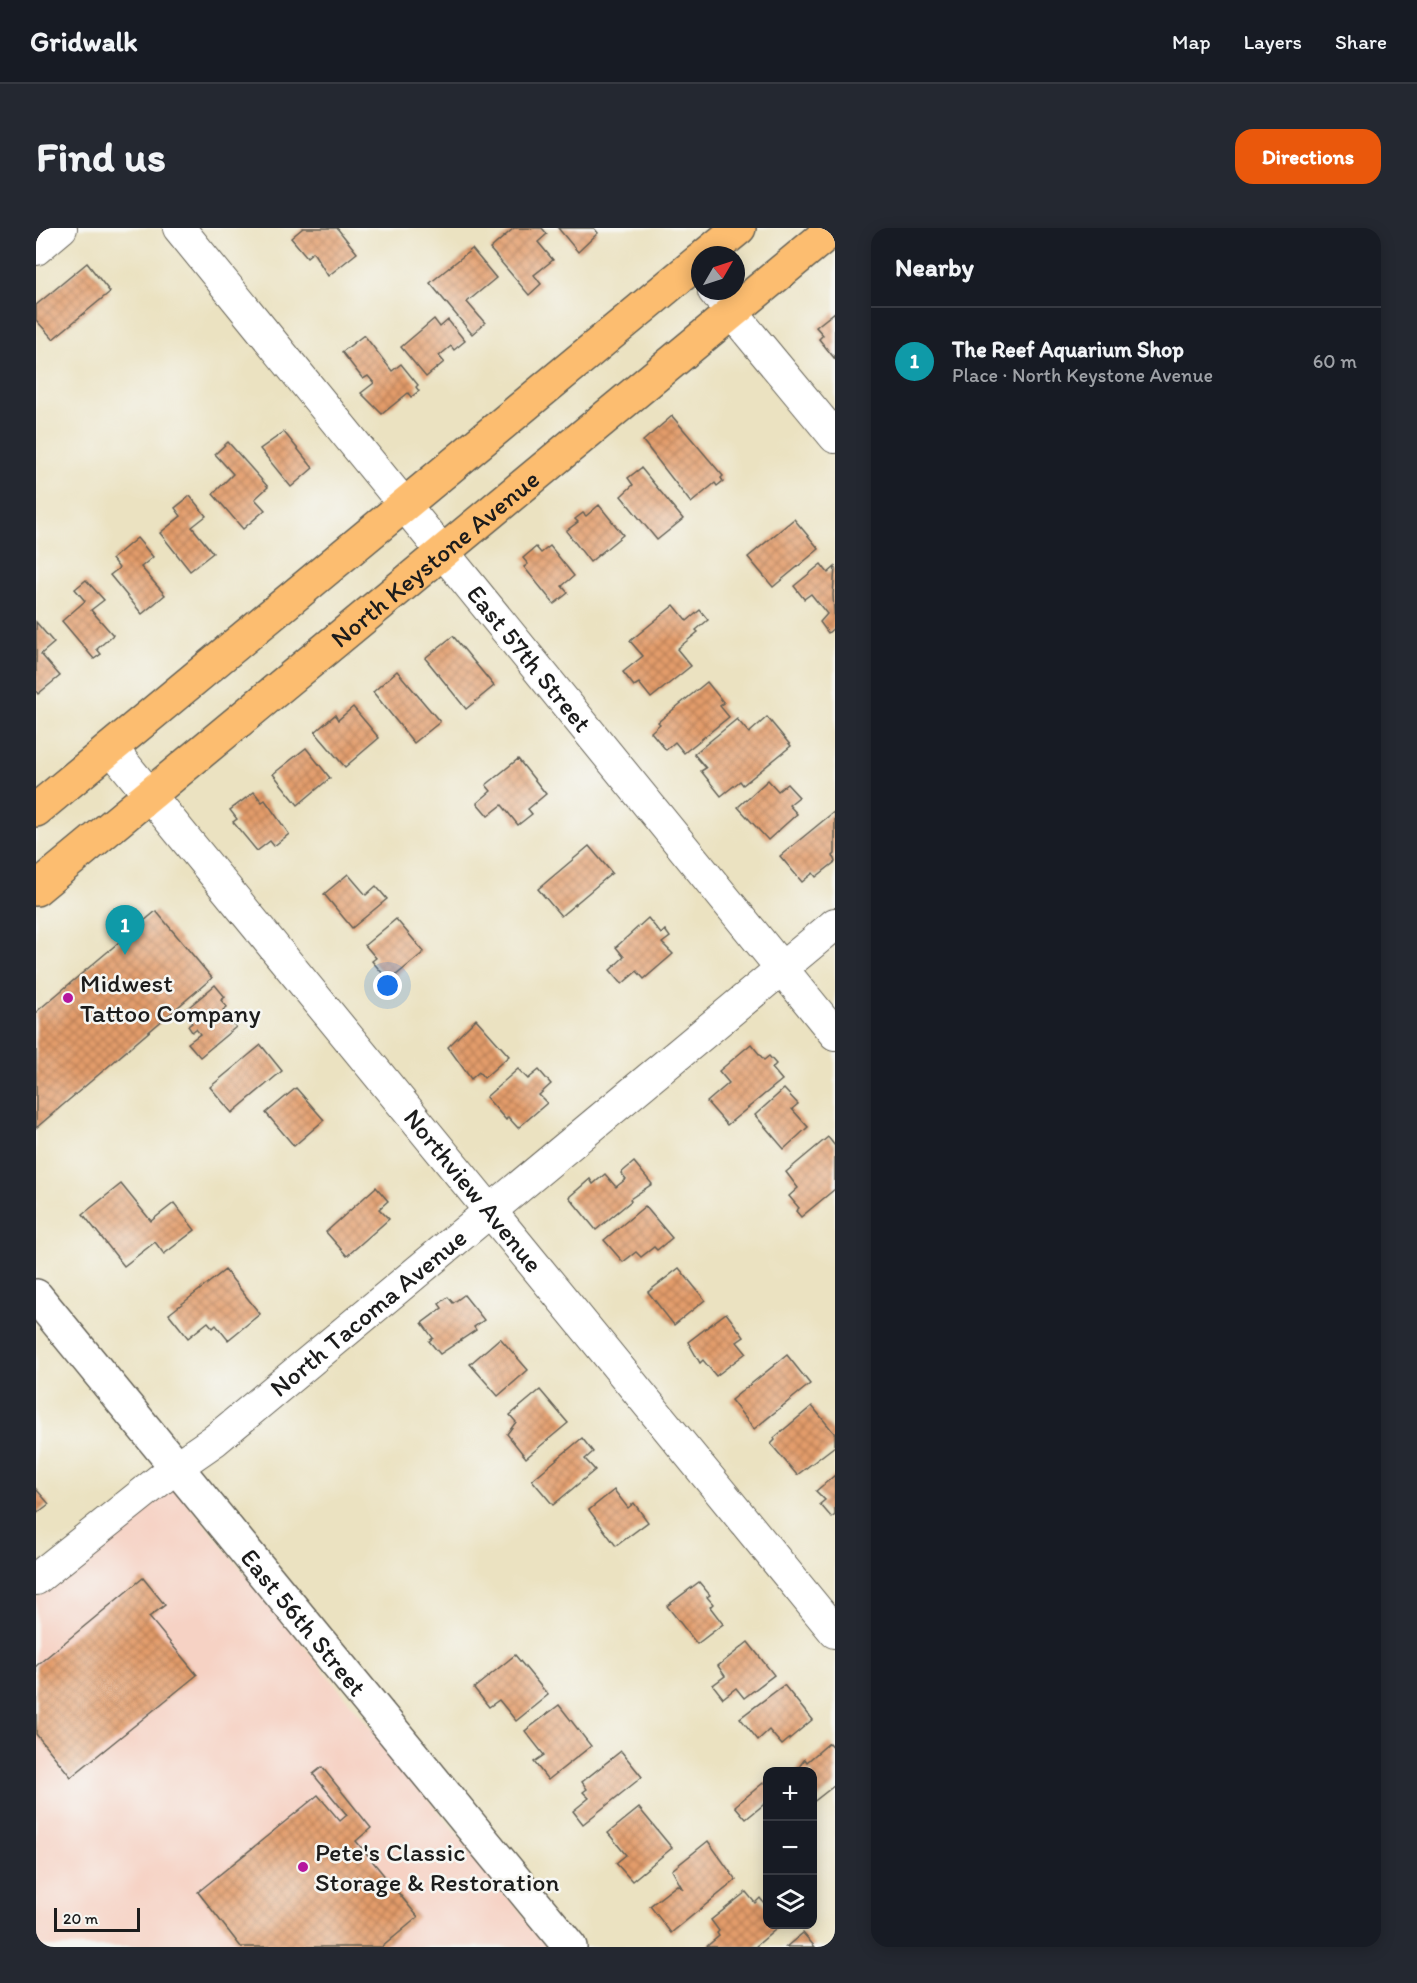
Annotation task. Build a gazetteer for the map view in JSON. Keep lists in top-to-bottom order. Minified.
{"streets":{"main road":["North Keystone Avenue"],"street":["East 57th Street","Northview Avenue","North Tacoma Avenue","East 56th Street"]},"crossings":[["North Keystone Avenue","East 57th Street"],["North Keystone Avenue","Northview Avenue"],["East 57th Street","North Tacoma Avenue"],["Northview Avenue","North Tacoma Avenue"],["North Tacoma Avenue","East 56th Street"]],"places":["Midwest Tattoo Company","Pete's Classic Storage & Restoration"],"scale_bar":"20 m","north":"top right","page":{"header":"Gridwalk","nav":["Map","Layers","Share"],"buttons":"Directions","title":"Find us","heading":"Nearby","list":[{"mark":"1","name":"The Reef Aquarium Shop","note":"Place · North Keystone Avenue","value":"60 m"}],"pins":"1","map_buttons":["+","−"],"scale":"20 m"}}
